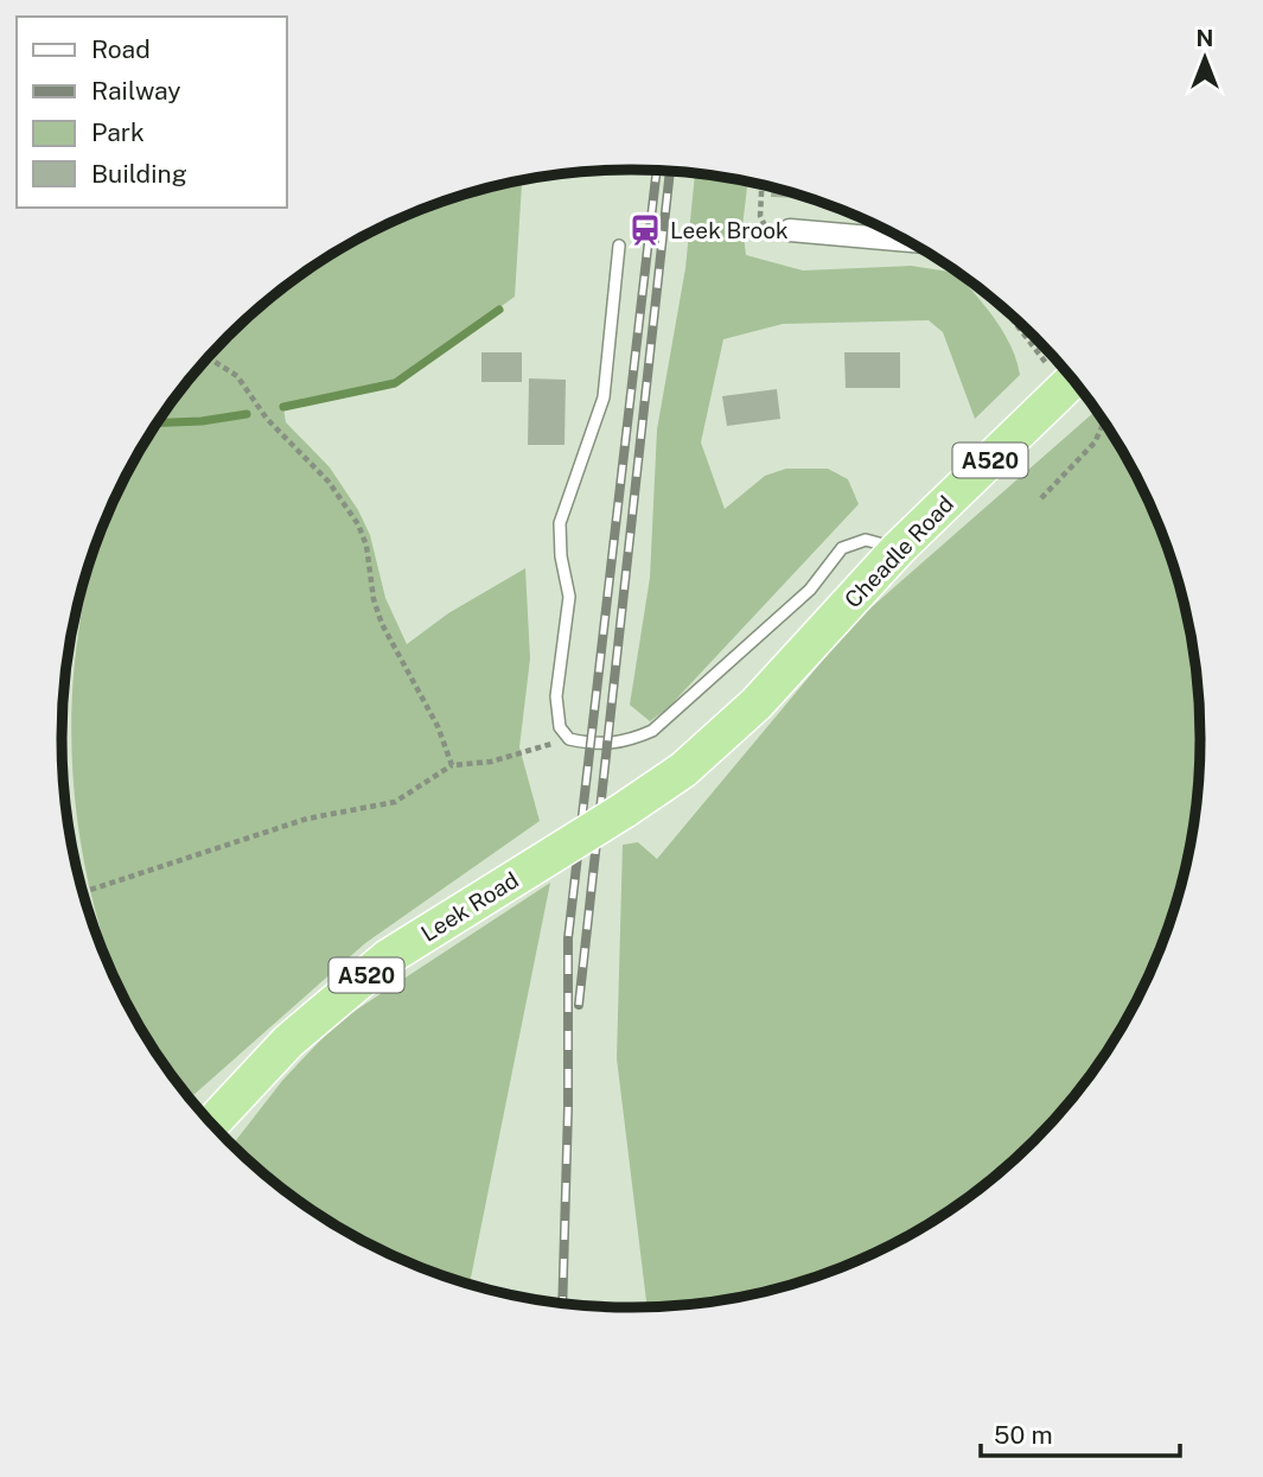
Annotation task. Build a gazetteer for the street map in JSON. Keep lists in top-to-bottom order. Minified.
{"streets":{"highway":["A520","Cheadle Road","Leek Road"]},"crossings":[["Cheadle Road","Leek Road"]],"places":{"station":["Leek Brook"]},"legend":["Road","Railway","Park","Building"],"scale_bar":"50 m","north":"top"}
